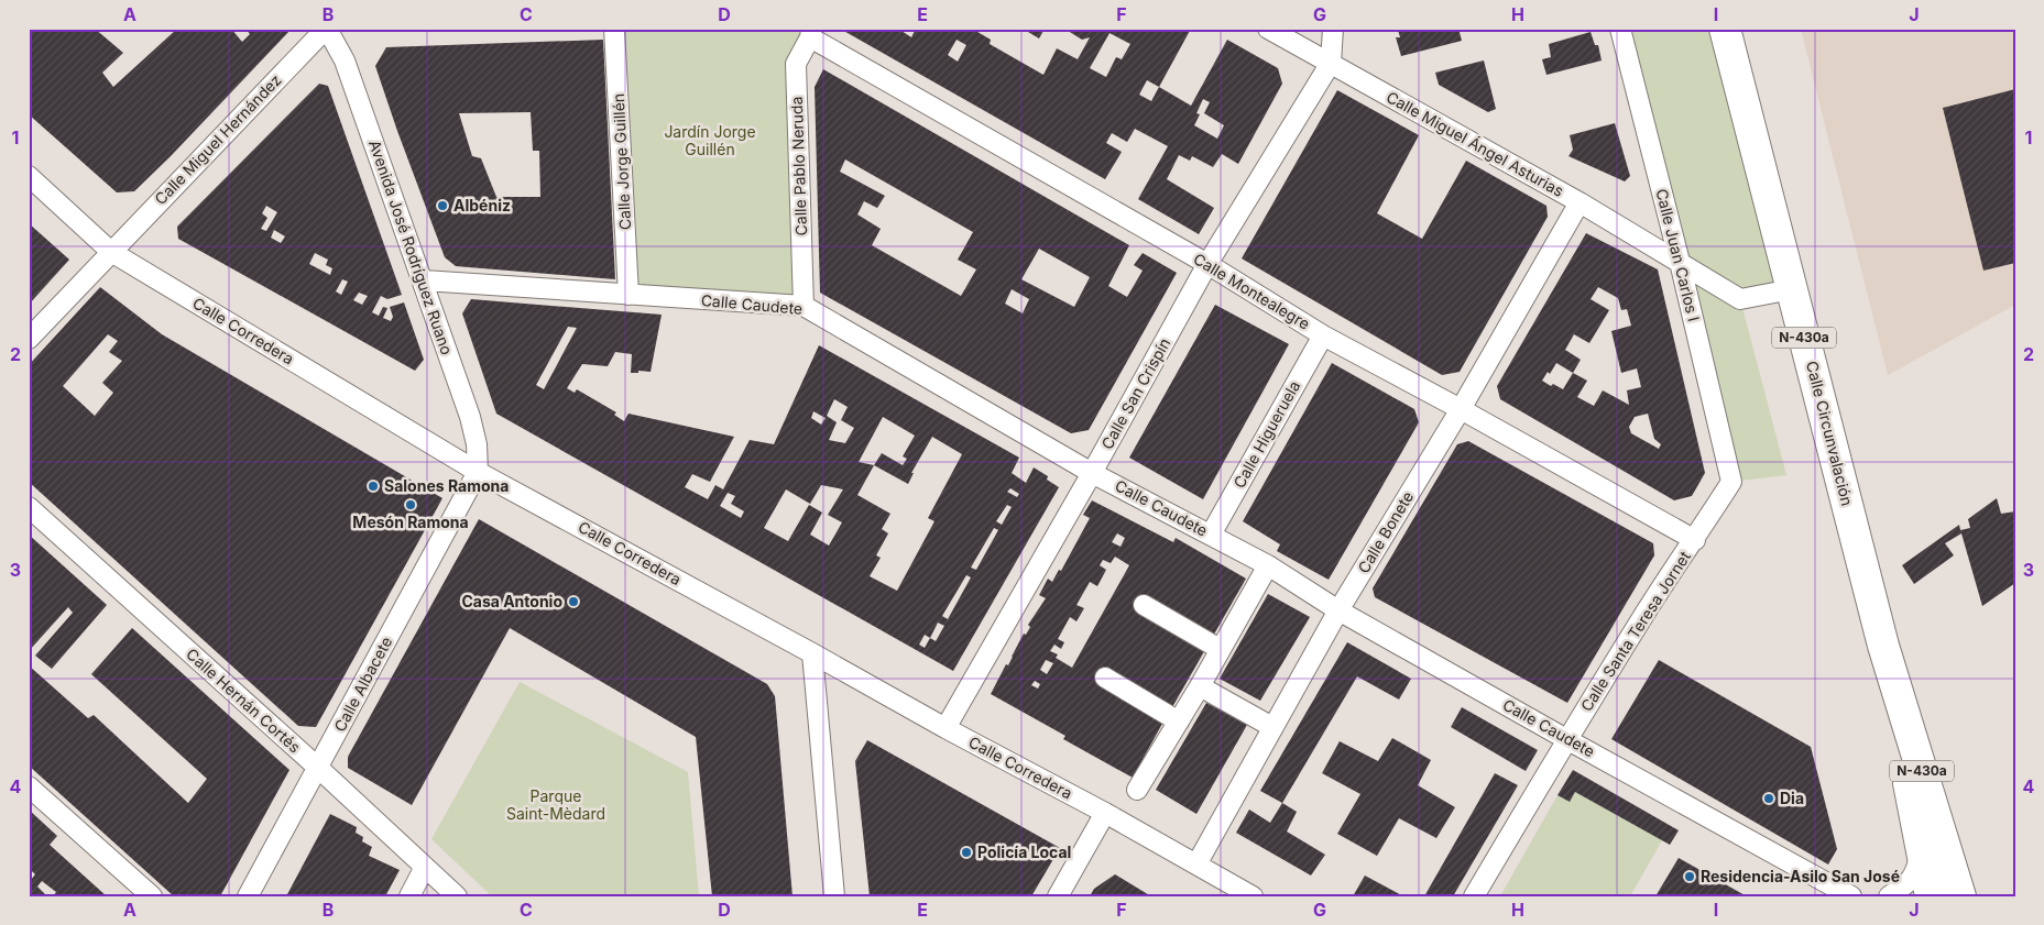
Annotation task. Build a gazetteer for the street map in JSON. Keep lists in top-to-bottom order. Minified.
{"streets":{"main road":["N-430a","Calle Circunvalación"],"street":["Calle Miguel Hernández","Calle Miguel Ángel Asturias","Calle Jorge Guillén","Calle Pablo Neruda","Avenida José Rodríguez Ruano","Calle Juan Carlos I","Calle Montealegre","Calle Caudete","Calle Corredera","Calle San Crispín","Calle Higueruela","Calle Bonete","Calle Santa Teresa Jornet","Calle Albacete","Calle Hernán Cortés"]},"crossings":[["Calle Miguel Hernández","Avenida José Rodríguez Ruano"],["Calle Miguel Hernández","Calle Corredera"],["Calle Miguel Ángel Asturias","Calle Juan Carlos I"],["Calle Miguel Ángel Asturias","Calle San Crispín"],["Calle Miguel Ángel Asturias","Calle Circunvalación"],["Calle Miguel Ángel Asturias","Calle Bonete"],["Calle Jorge Guillén","Calle Caudete"],["Calle Pablo Neruda","Calle Montealegre"],["Calle Pablo Neruda","Calle Caudete"],["Avenida José Rodríguez Ruano","Calle Caudete"],["Avenida José Rodríguez Ruano","Calle Corredera"],["Avenida José Rodríguez Ruano","Calle Albacete"],["Calle Juan Carlos I","Calle Santa Teresa Jornet"],["Calle Montealegre","Calle San Crispín"],["Calle Montealegre","Calle Higueruela"],["Calle Montealegre","Calle Bonete"],["Calle Montealegre","Calle Santa Teresa Jornet"],["Calle Caudete","Calle San Crispín"],["Calle Caudete","Calle Higueruela"],["Calle Caudete","Calle Bonete"],["Calle Caudete","Calle Santa Teresa Jornet"],["Calle Corredera","Calle San Crispín"],["Calle Corredera","Calle Bonete"],["Calle Corredera","Calle Albacete"],["N-430a","Calle Circunvalación"],["Calle Albacete","Calle Hernán Cortés"]],"parks":["Jardín Jorge Guillén","Parque Saint-Mèdard"],"places":["Albéniz","Salones Ramona","Mesón Ramona","Casa Antonio","Dia","Policía Local","Residencia-Asilo San José"],"grid":{"columns":["A","B","C","D","E","F","G","H","I","J"],"rows":["1","2","3","4"]}}
